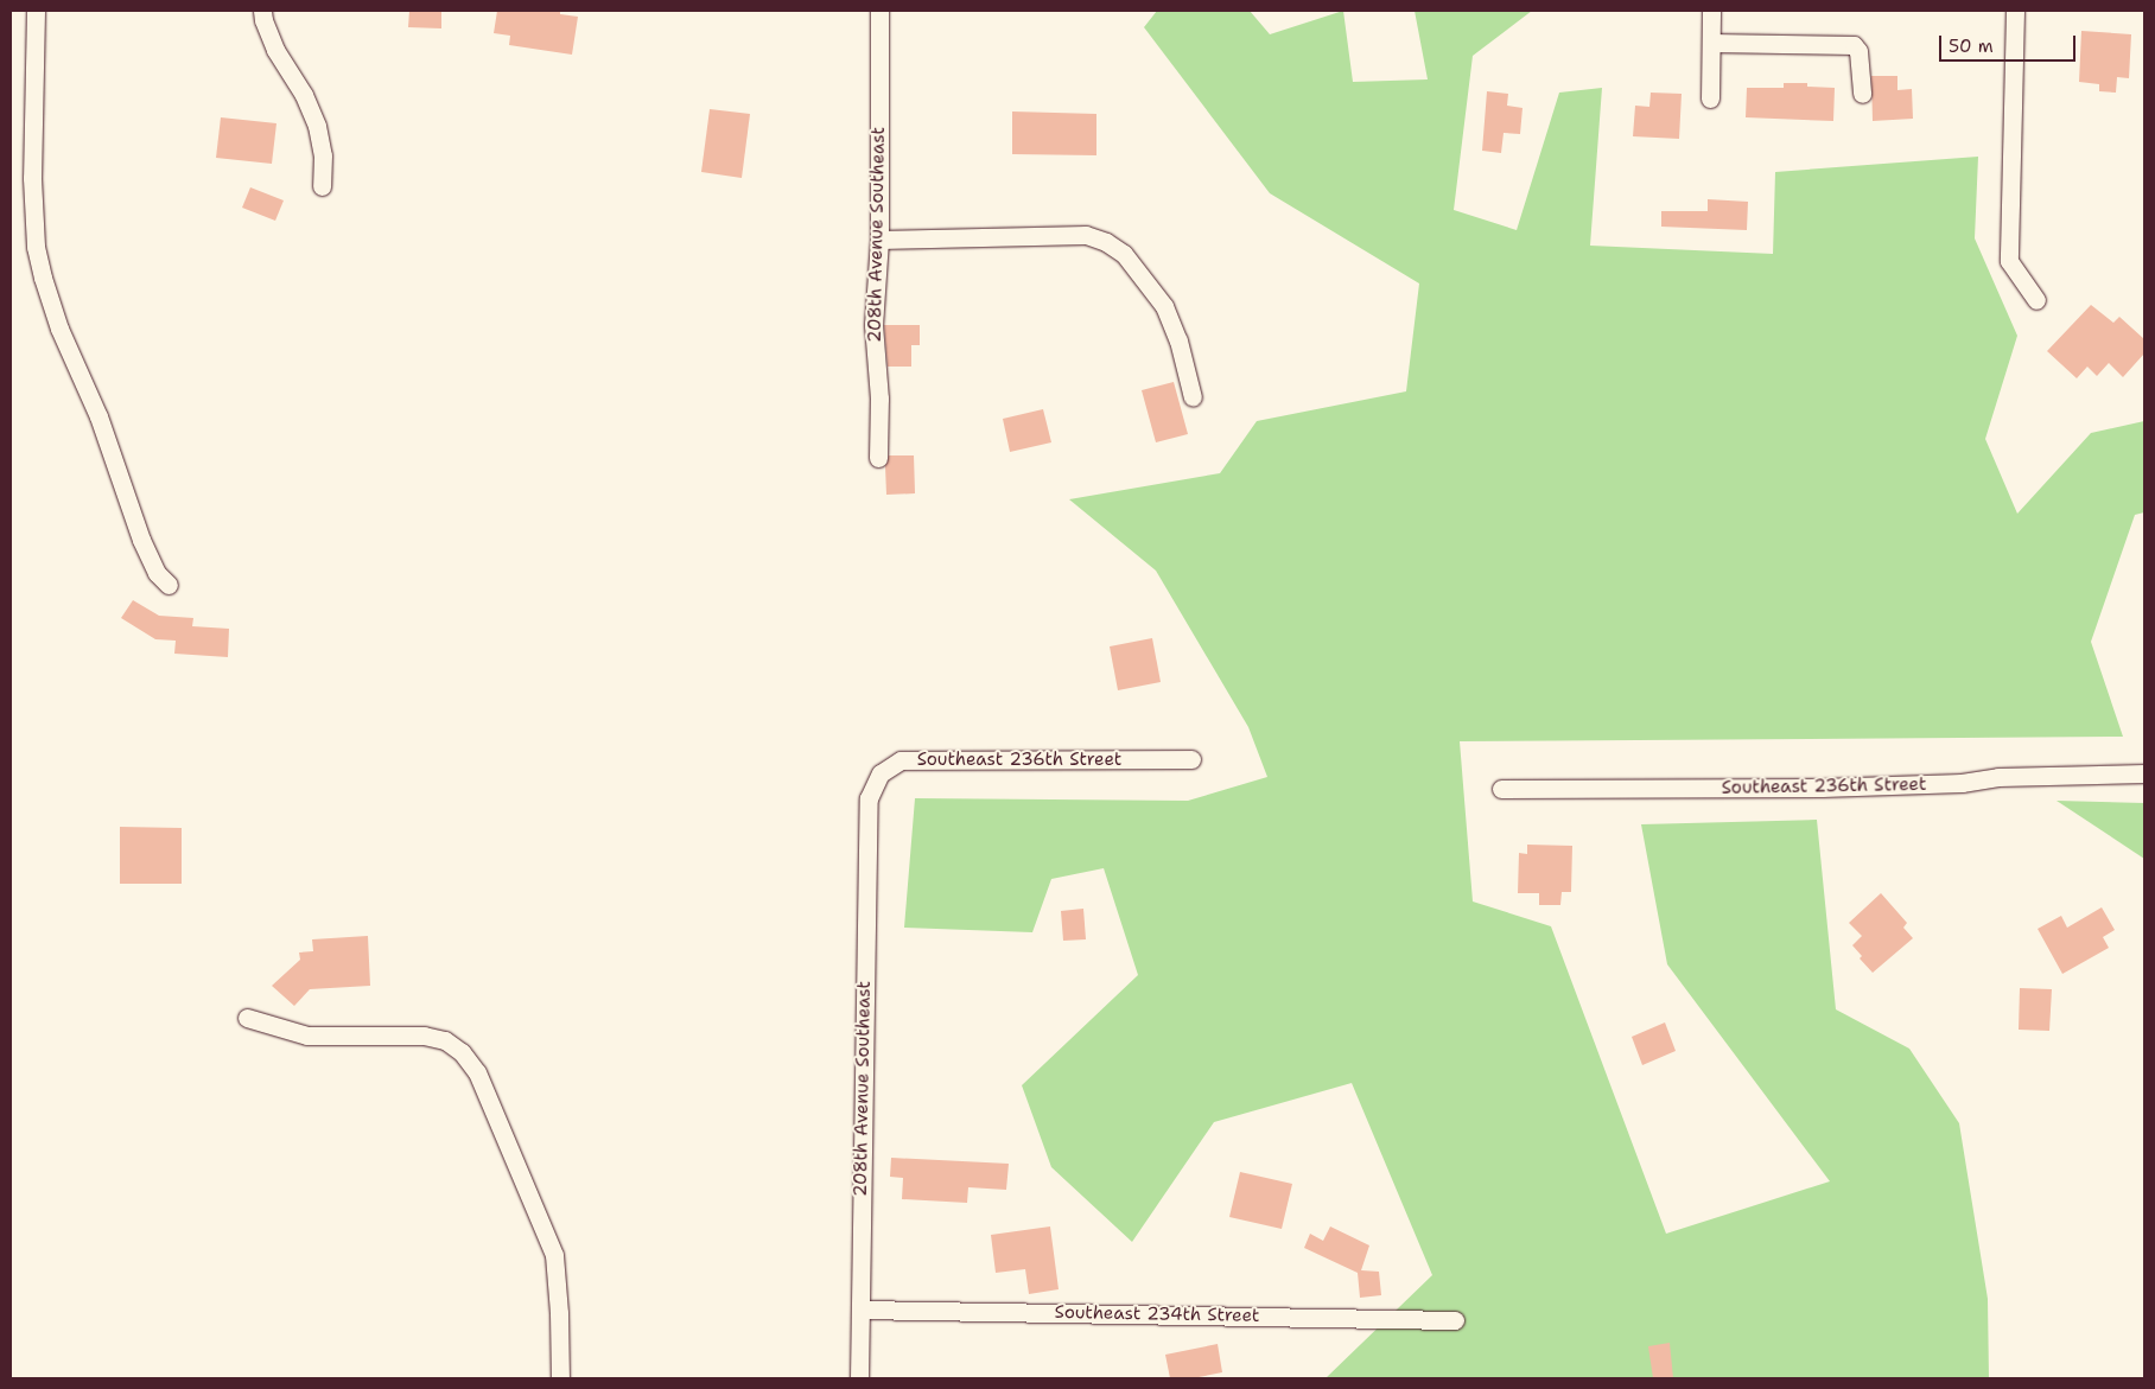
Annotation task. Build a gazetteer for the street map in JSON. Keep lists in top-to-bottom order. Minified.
{"streets":{"street":["208th Avenue Southeast","Southeast 236th Street","Southeast 234th Street"]},"crossings":[["208th Avenue Southeast","Southeast 236th Street"],["208th Avenue Southeast","Southeast 234th Street"]],"scale_bar":"50 m"}
